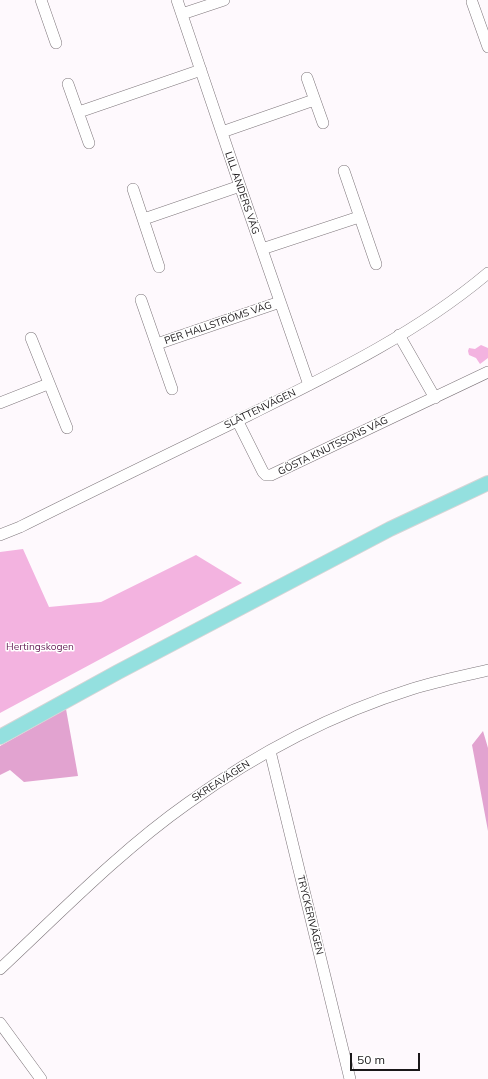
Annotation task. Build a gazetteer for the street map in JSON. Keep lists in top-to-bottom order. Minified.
{"streets":{"street":["LILL ANDERS VÄG","PER HALLSTRÖMS VÄG","SLÄTTENVÄGEN","GÖSTA KNUTSSONS VÄG","SKREAVÄGEN","TRYCKERIVÄGEN"]},"crossings":[["LILL ANDERS VÄG","PER HALLSTRÖMS VÄG"],["LILL ANDERS VÄG","SLÄTTENVÄGEN"],["SLÄTTENVÄGEN","GÖSTA KNUTSSONS VÄG"],["SKREAVÄGEN","TRYCKERIVÄGEN"]],"parks":["Hertingskogen"],"scale_bar":"50 m"}
